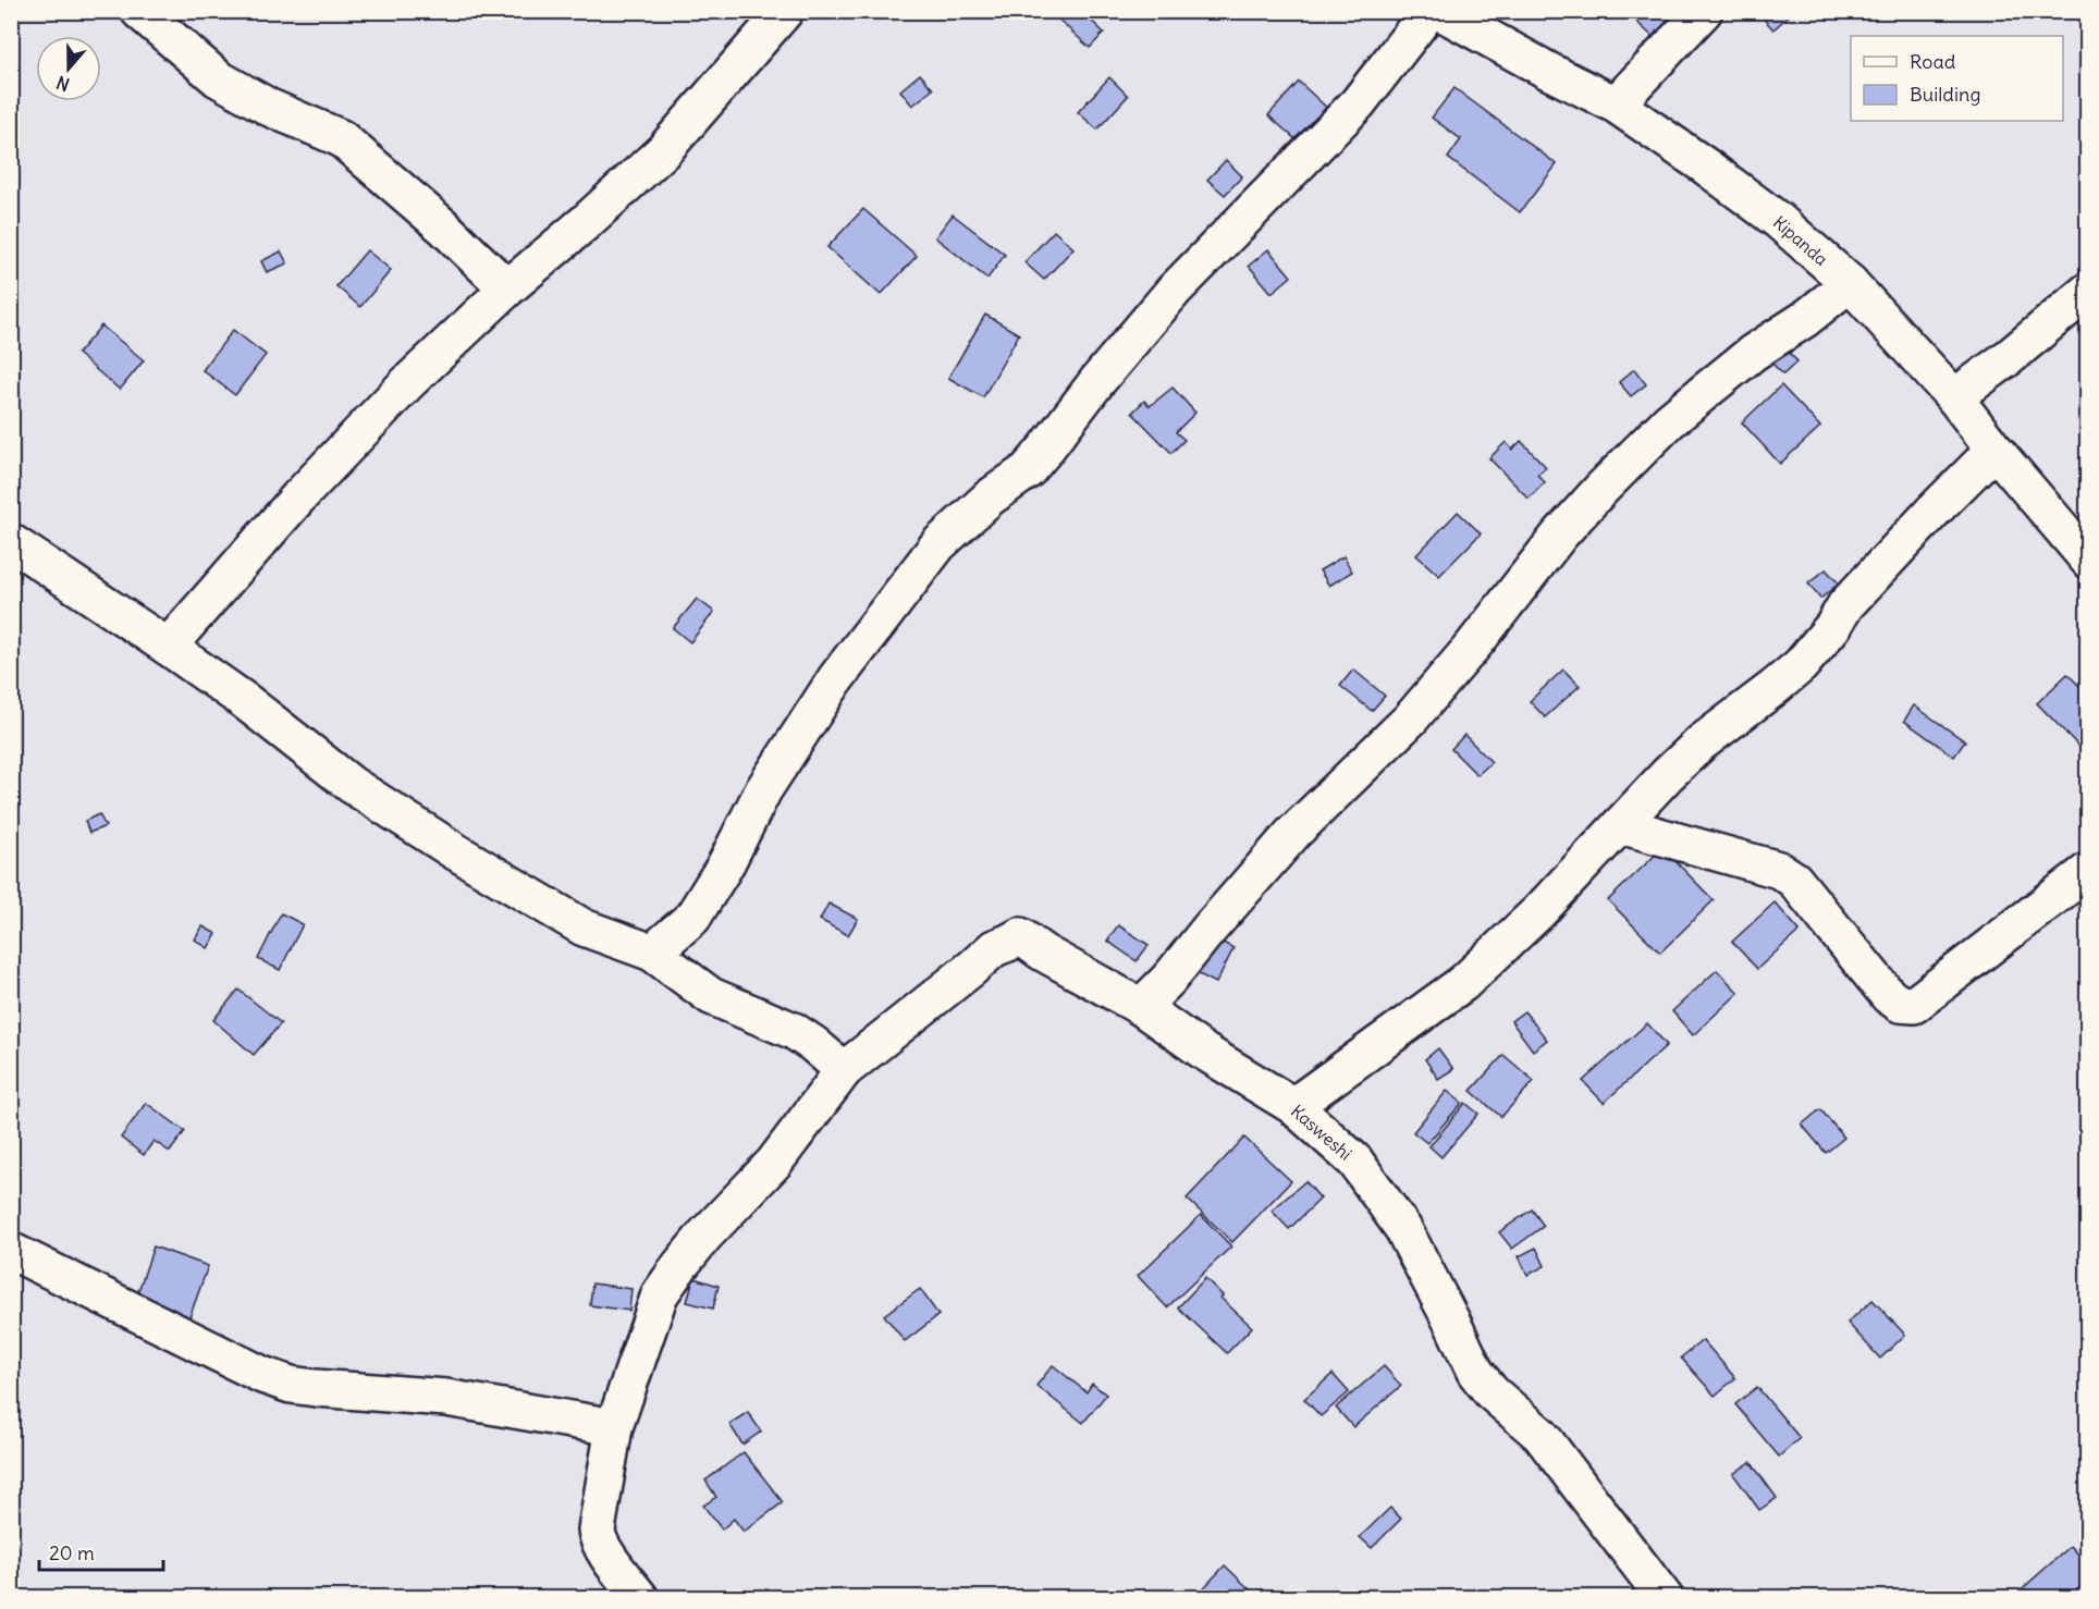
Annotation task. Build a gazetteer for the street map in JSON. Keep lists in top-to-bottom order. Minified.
{"streets":{"street":["Kipanda","Kasweshi"]},"legend":["Road","Building"],"scale_bar":"20 m","north":"bottom"}
